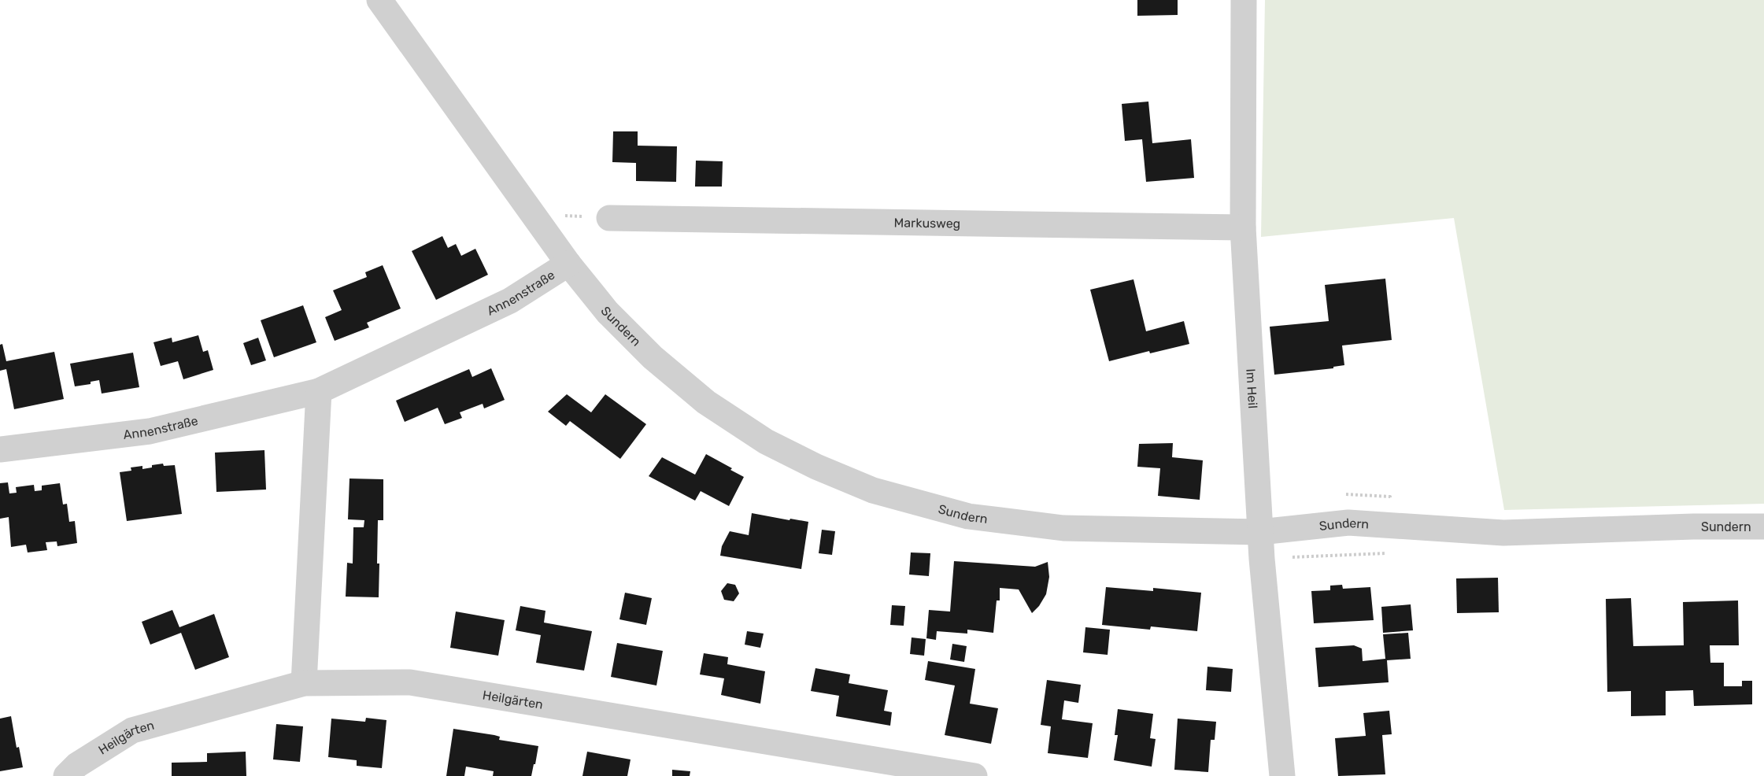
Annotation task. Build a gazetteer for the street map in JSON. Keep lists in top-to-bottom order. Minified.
{"streets":{"street":["Markusweg","Annenstraße","Sundern","Im Heil","Heilgärten"]},"crossings":[["Markusweg","Im Heil"],["Annenstraße","Sundern"],["Sundern","Im Heil"]]}
